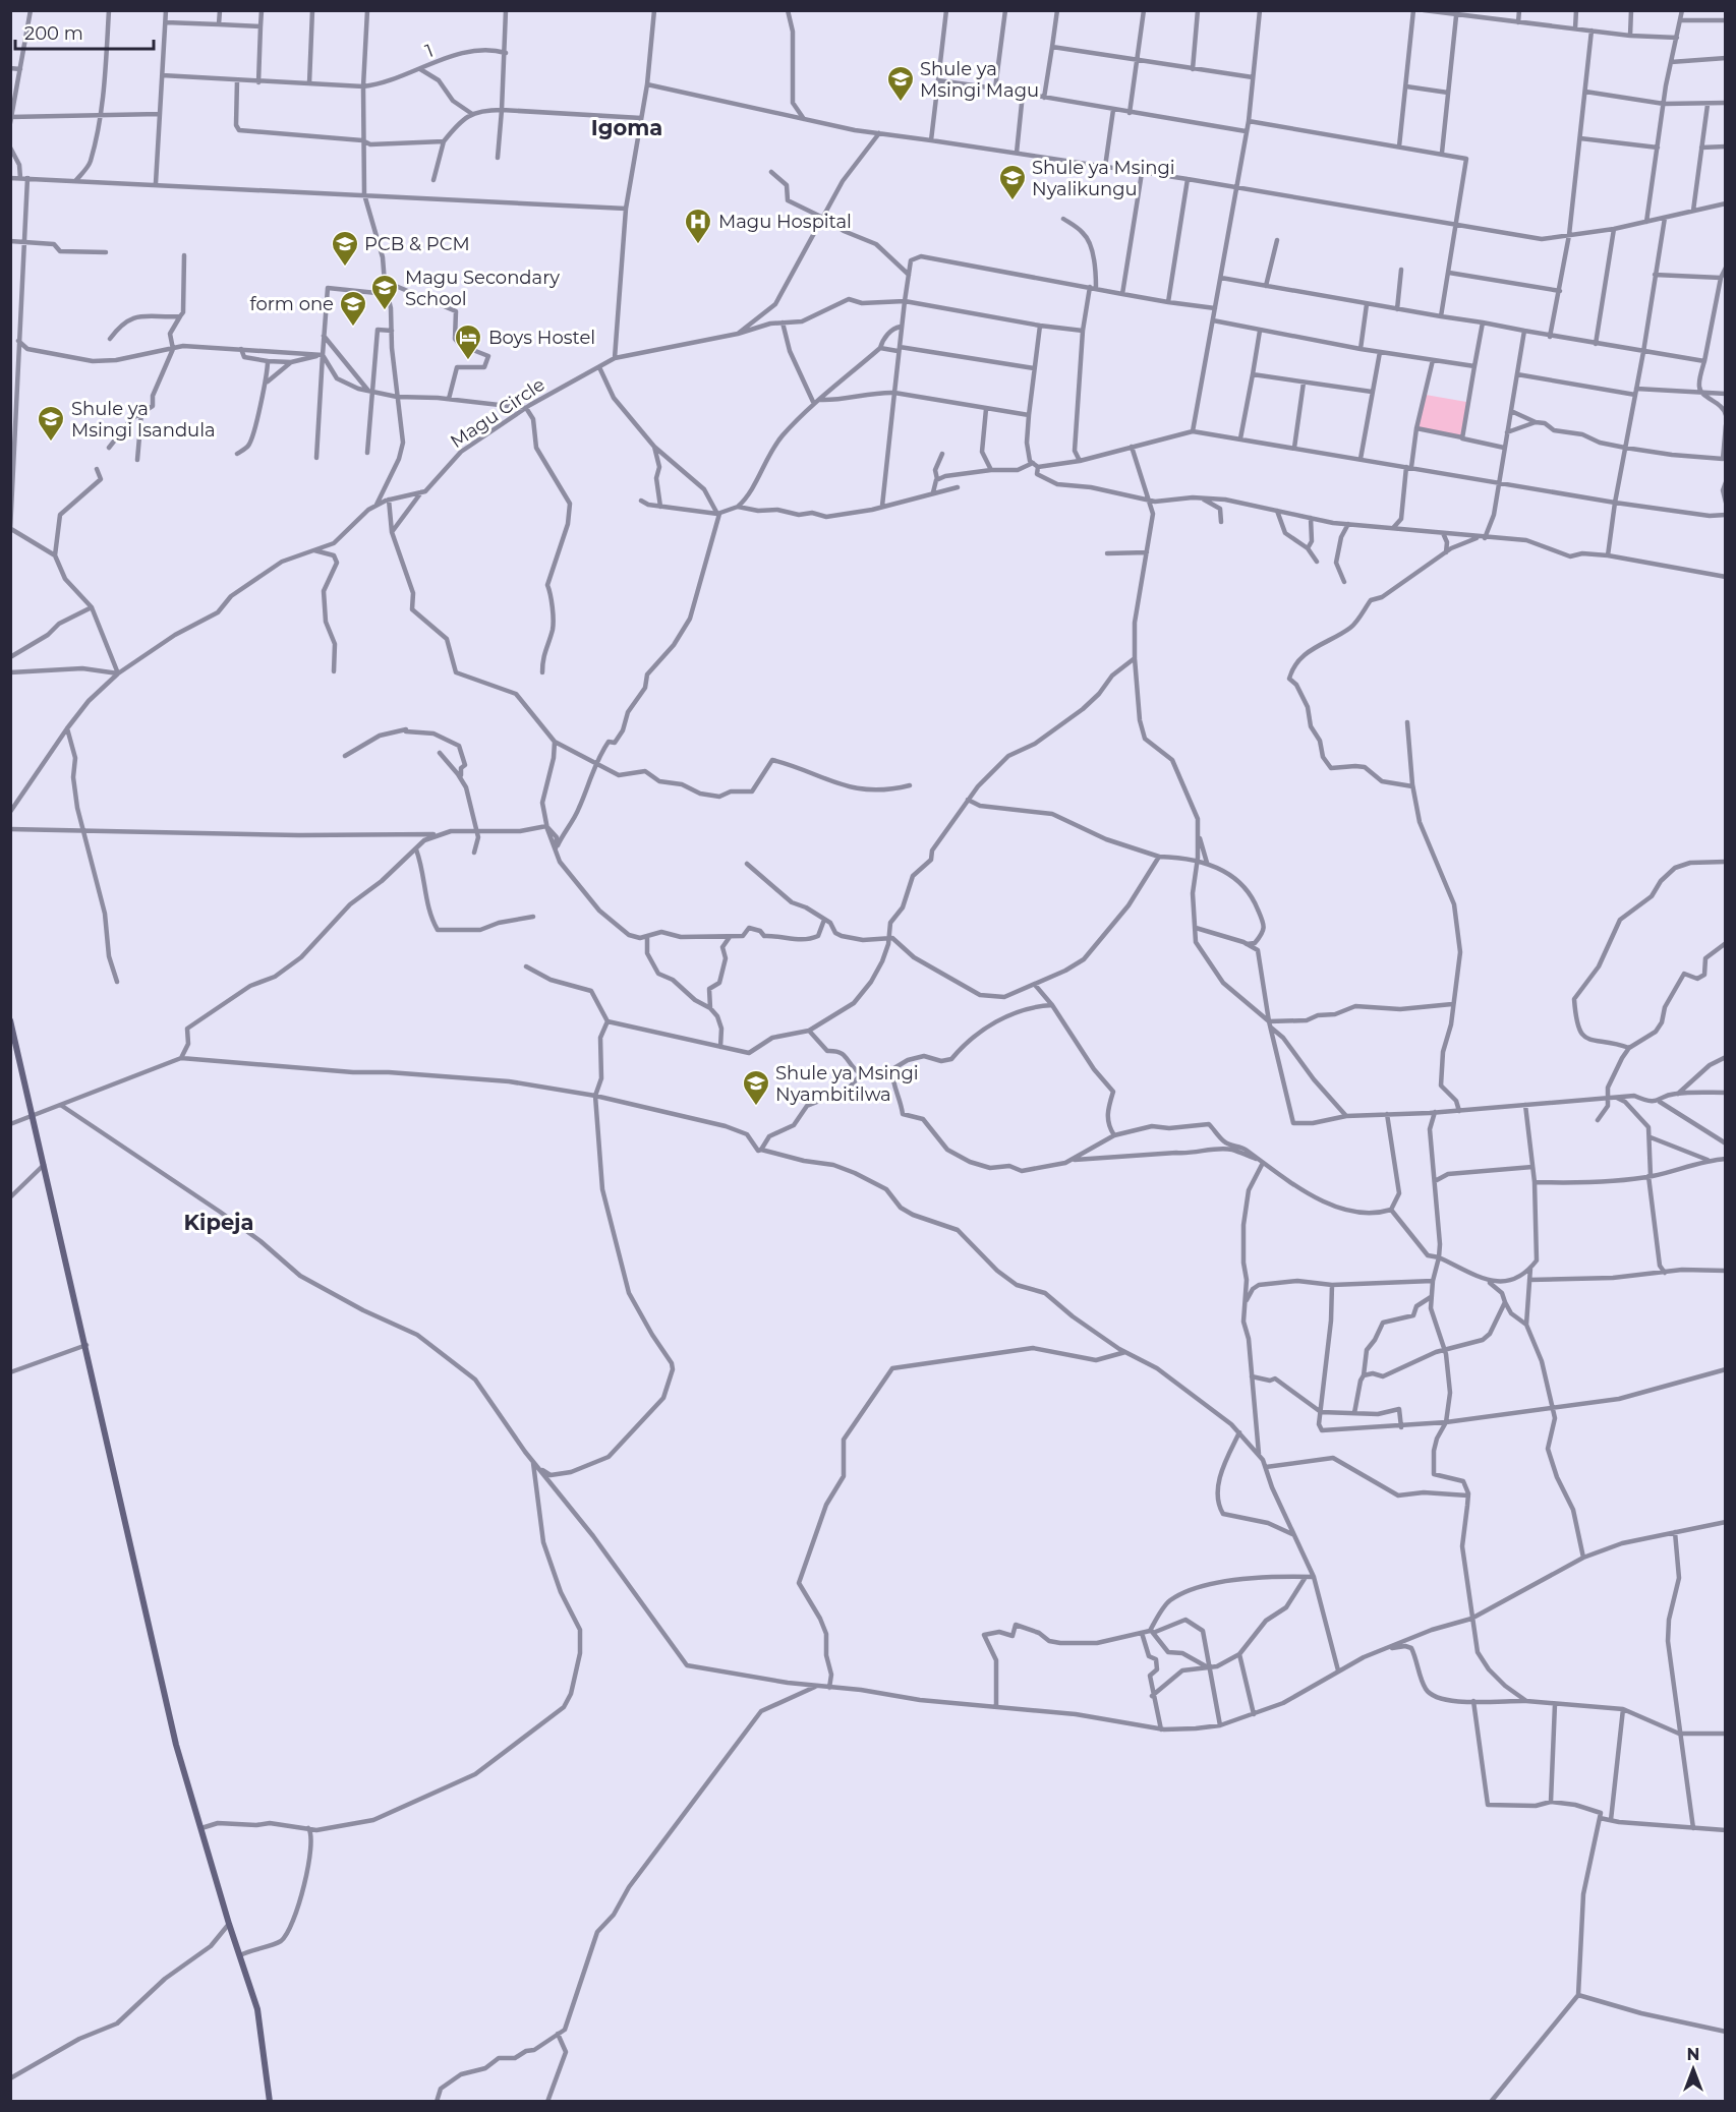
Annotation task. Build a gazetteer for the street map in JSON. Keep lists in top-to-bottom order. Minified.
{"streets":{"street":["1","Magu Circle"]},"districts":["Igoma","Kipeja"],"places":{"school or university":["Shule ya Msingi Magu","Shule ya Msingi Nyalikungu","PCB & PCM","Magu Secondary School","form one","Shule ya Msingi Isandula","Shule ya Msingi Nyambitilwa"],"hospital":["Magu Hospital"],"hotel":["Boys Hostel"]},"scale_bar":"200 m","north":"top"}
